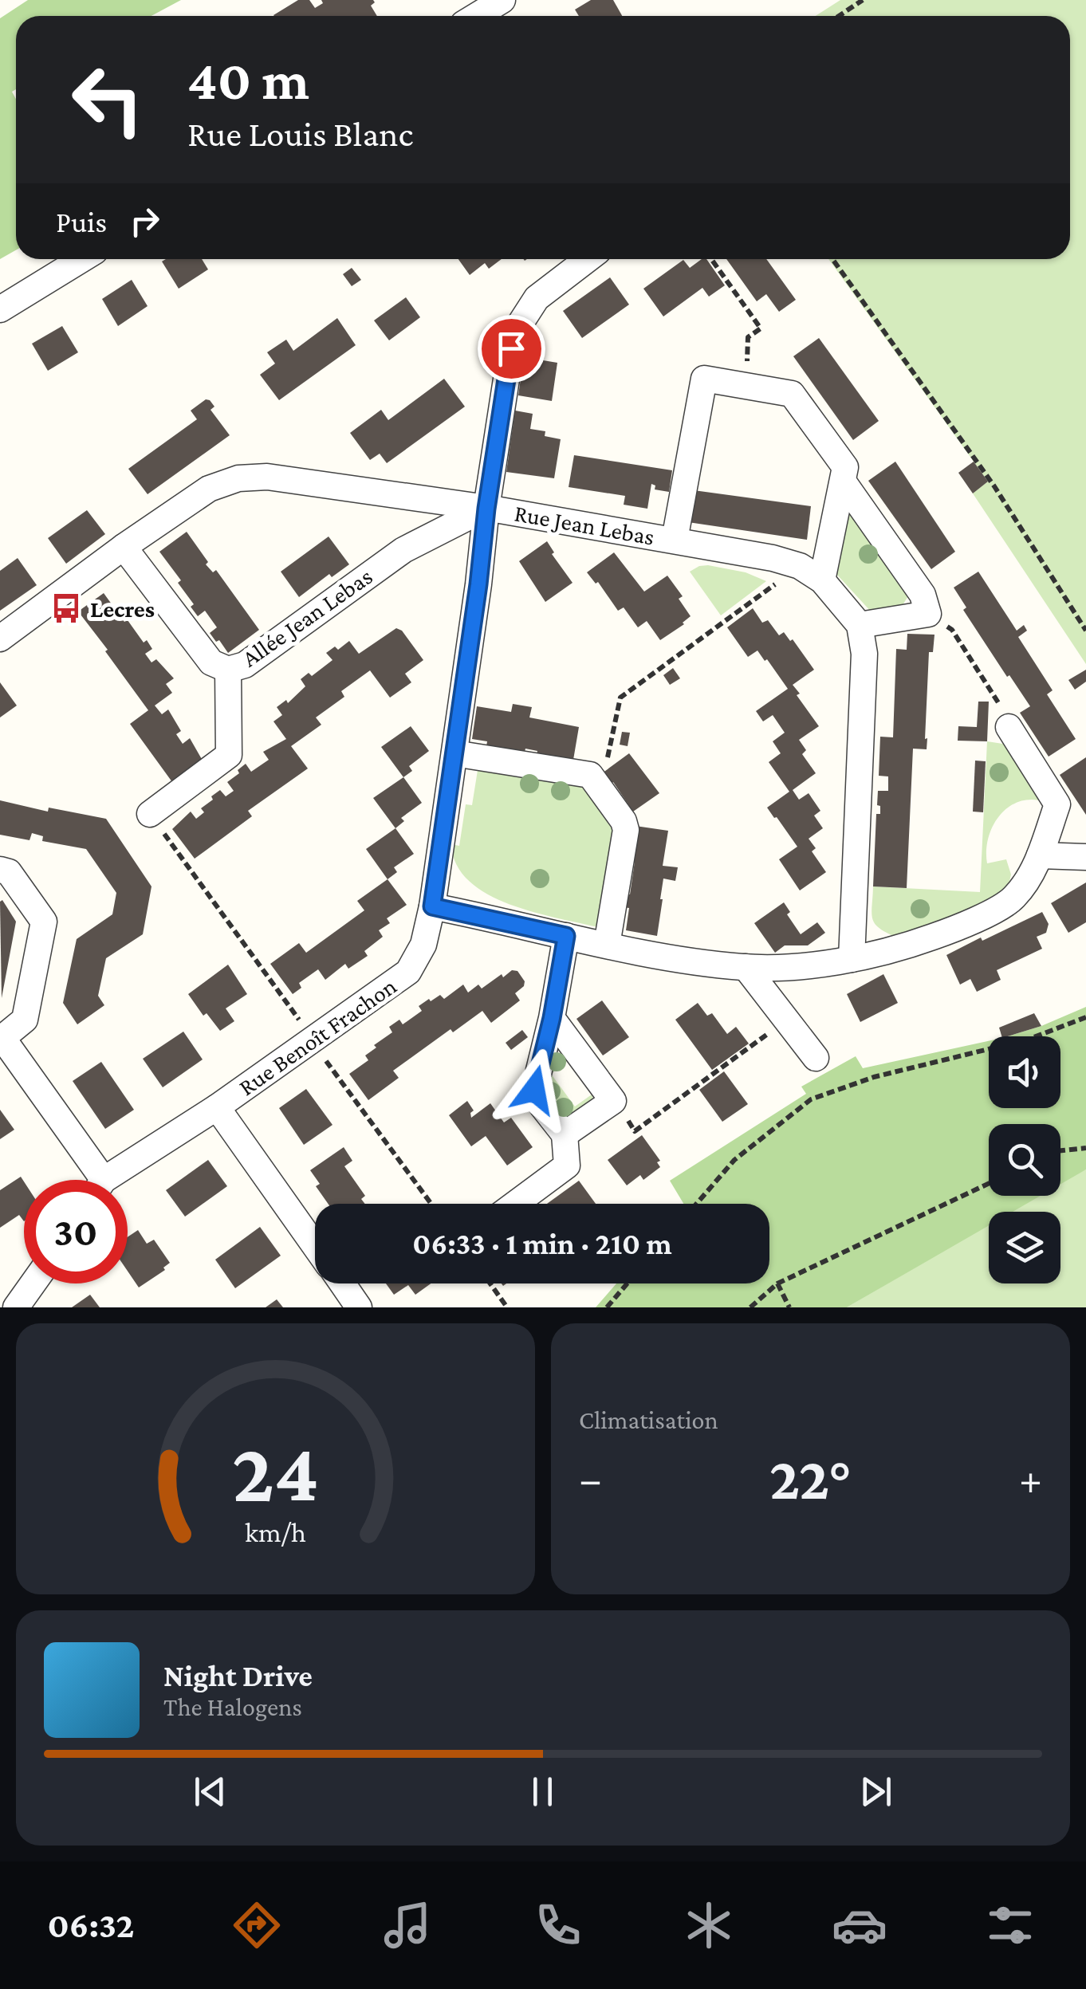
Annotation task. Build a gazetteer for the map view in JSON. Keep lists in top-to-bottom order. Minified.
{"streets":{"street":["Rue Jean Lebas","Allée Jean Lebas","Rue Benoît Frachon"]},"crossings":[["Rue Jean Lebas","Allée Jean Lebas"],["Rue Jean Lebas","Rue Benoît Frachon"],["Allée Jean Lebas","Rue Benoît Frachon"]],"places":{"bus stop":["Lecres"]},"page":{"turn":["40 m","Rue Louis Blanc"],"then":"Puis","limit":"30","trip":"06:33 · 1 min · 210 m","tile":"Climatisation","heat":["−","22°","+"],"song":["Night Drive","The Halogens"],"tabs":"06:32","gauge":["24","km/h"]}}
